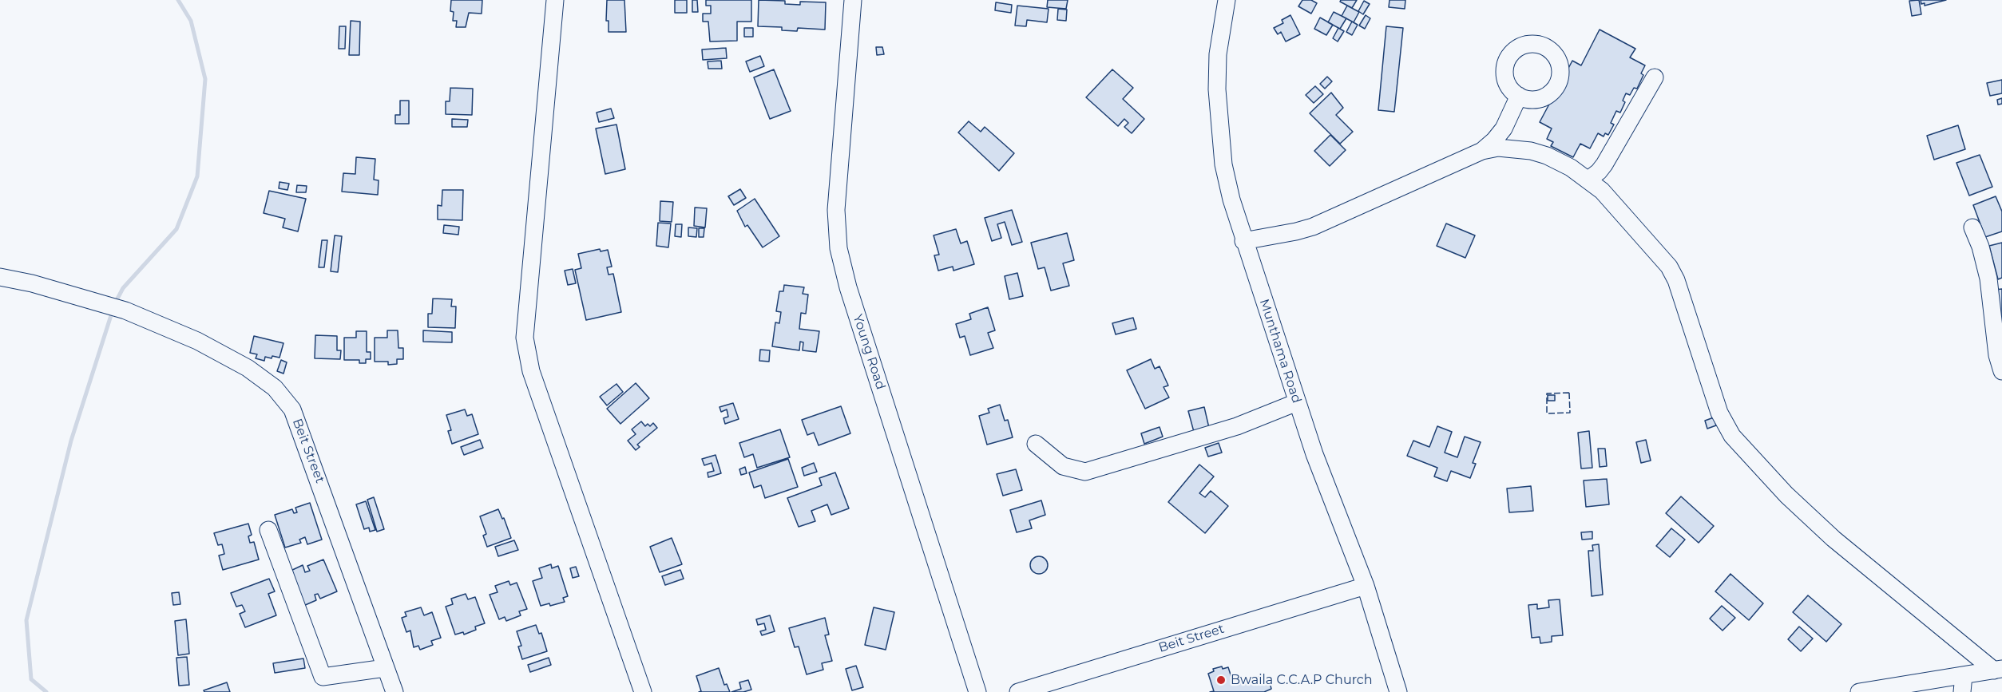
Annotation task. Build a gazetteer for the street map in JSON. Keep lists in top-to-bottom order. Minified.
{"streets":{"street":["Munthama Road","Young Road","Beit Street"]},"crossings":[["Munthama Road","Beit Street"]],"places":["Bwaila C.C.A.P Church"]}
